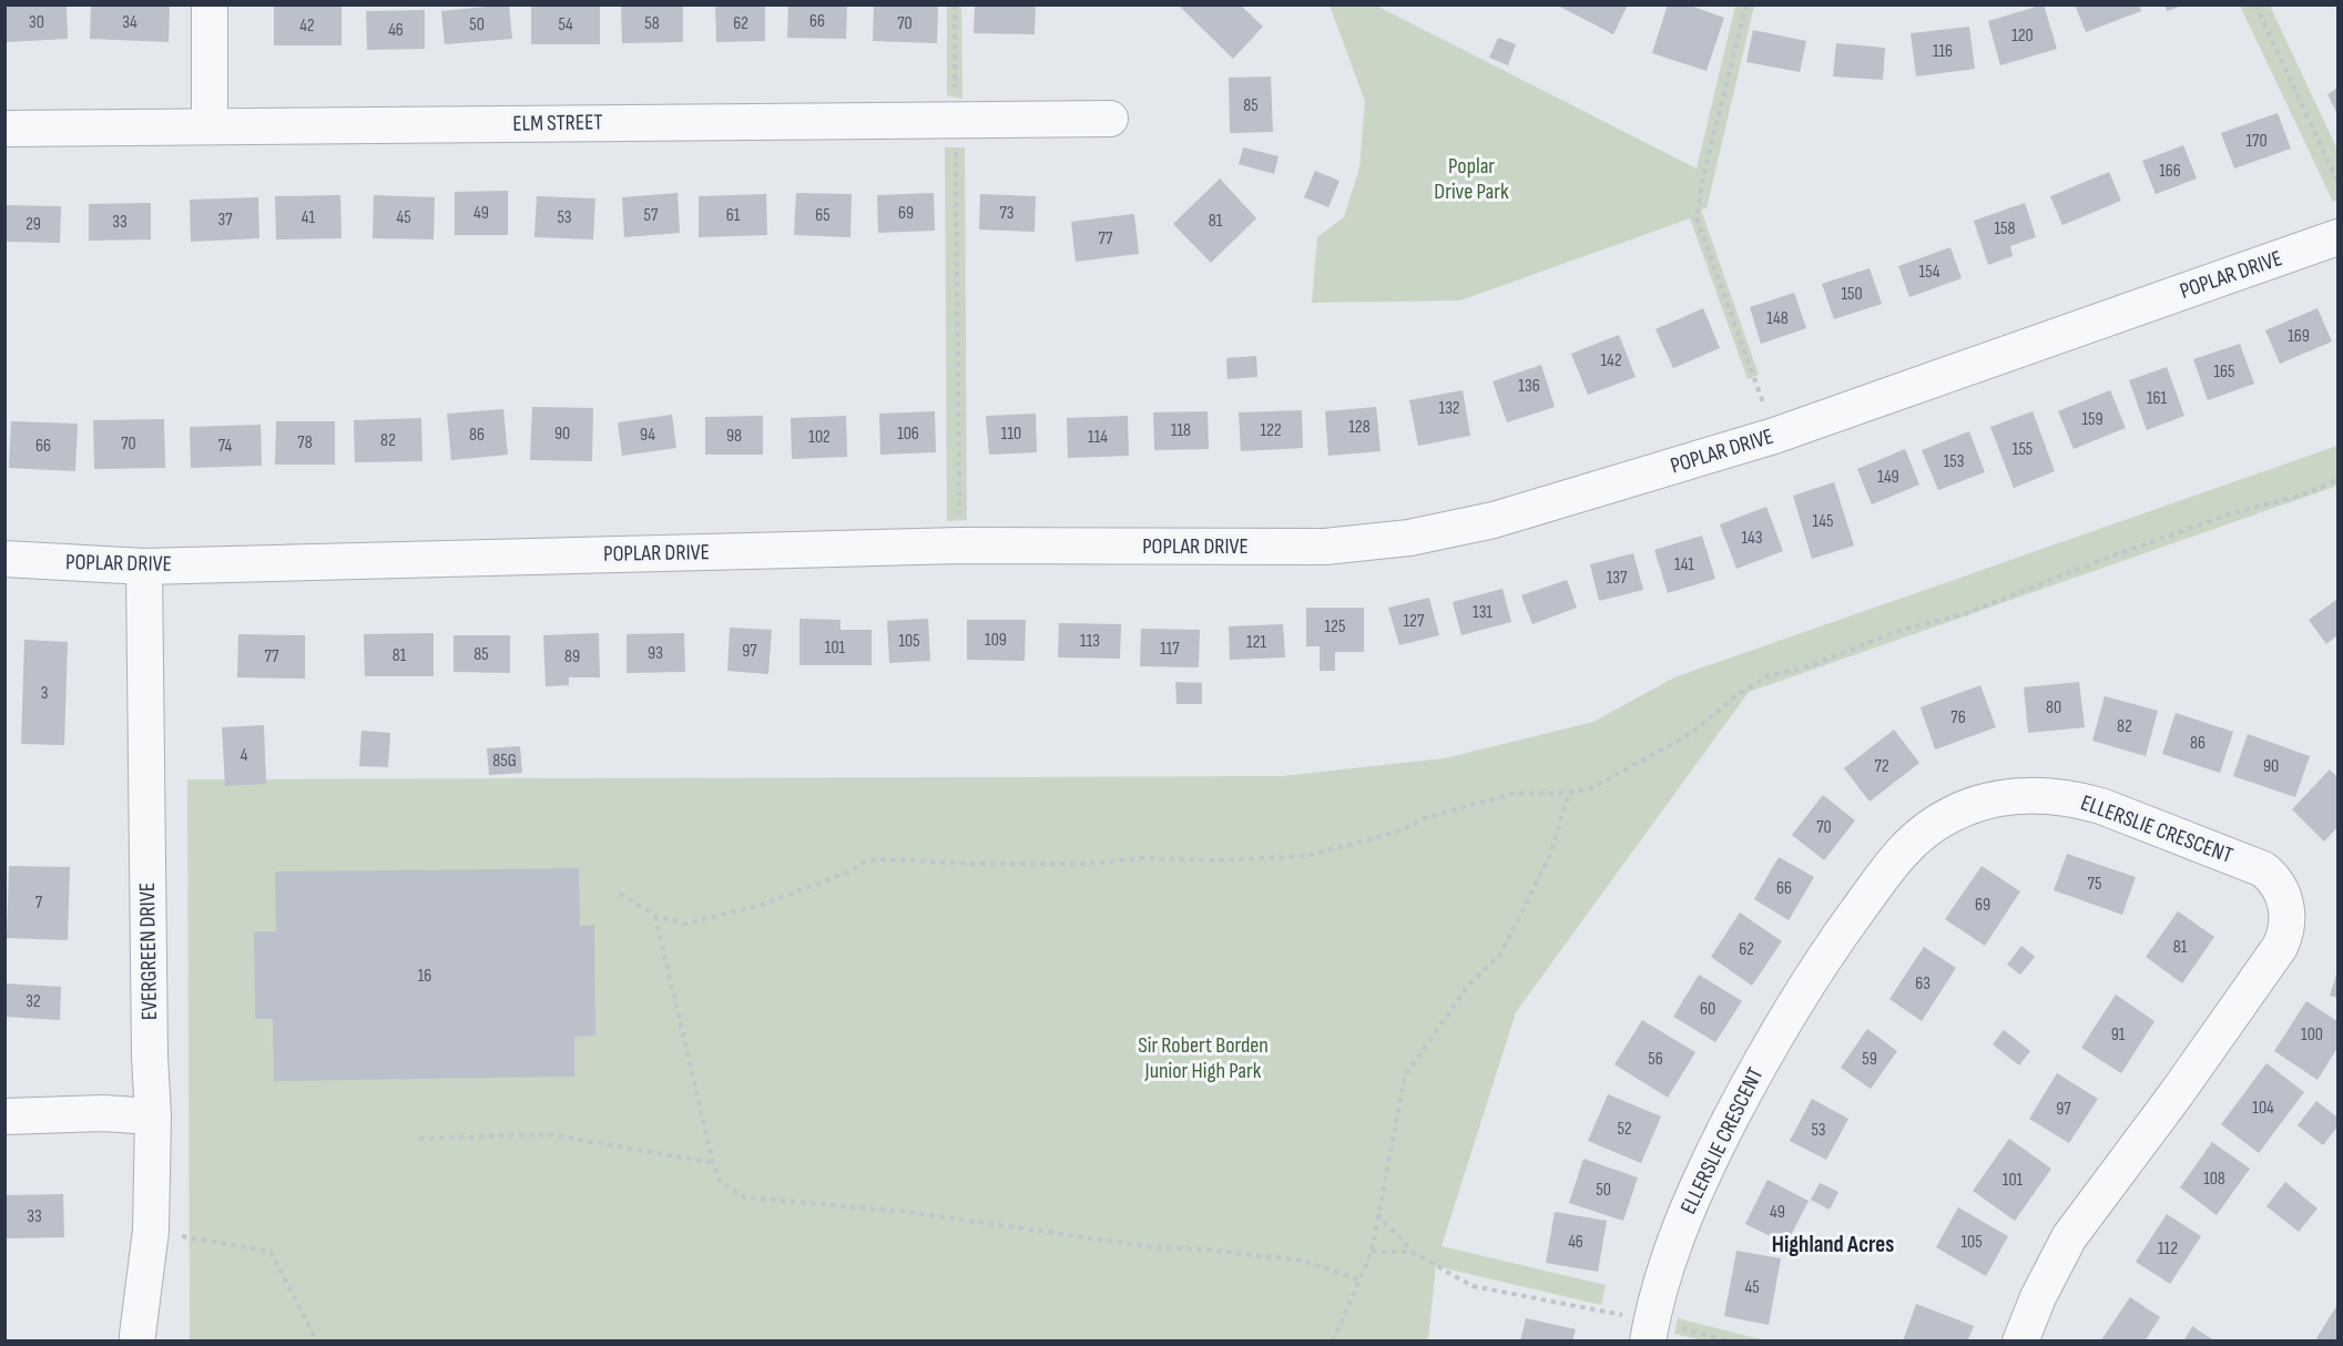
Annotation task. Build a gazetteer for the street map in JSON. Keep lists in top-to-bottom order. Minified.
{"streets":{"street":["ELM STREET","POPLAR DRIVE","ELLERSLIE CRESCENT","EVERGREEN DRIVE"]},"crossings":[["POPLAR DRIVE","EVERGREEN DRIVE"]],"districts":["Highland Acres"],"parks":["Poplar Drive Park","Sir Robert Borden Junior High Park"],"house_numbers":["66","30","34","58","62","70","50","54","42","46","120","116","85","170","166","49","69","73","57","61","65","41","45","53","37","81","33","29","158","77","154","150","148","169","142","165","136","161","132","159","128","118","122","90","106","110","86","94","98","102","114","82","78","70","66","74","155","153","149","145","143","141","137","131","127","125","109","105","113","121","101","117","97","93","85","81","77","89","3","80","76","82","86","4","85G","72","90","70","75","66","7","69","81","62","16","63","32","60","91","100","56","59","104","97","52","53","108","101","50","49","33","46","105","112","45"]}
